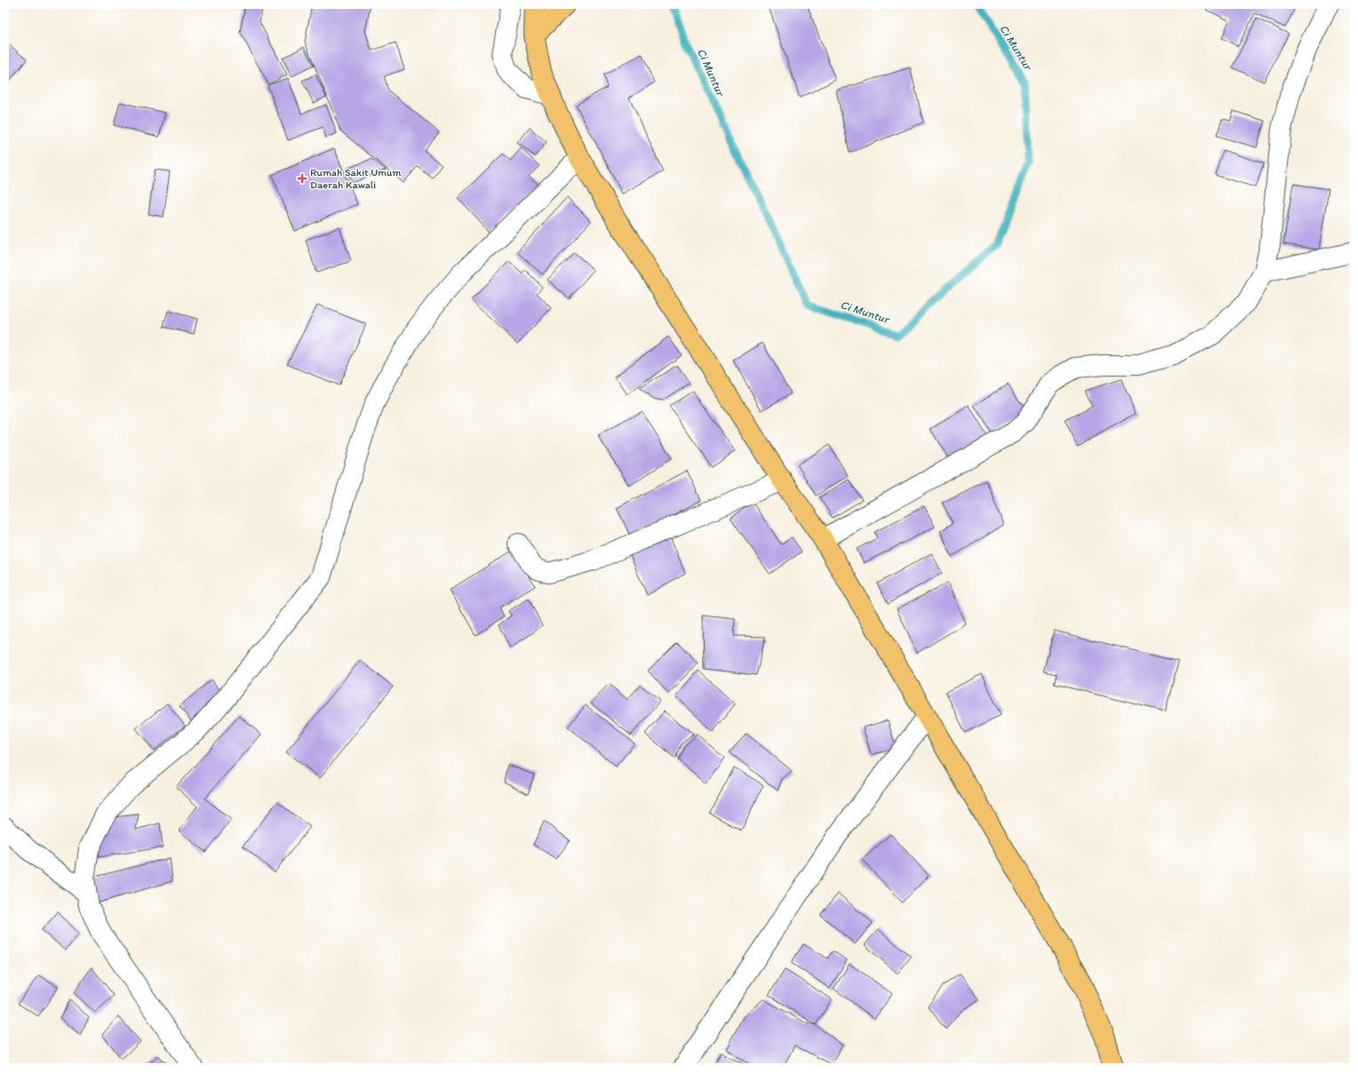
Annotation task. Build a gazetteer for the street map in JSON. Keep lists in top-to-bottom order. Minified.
{"water":["Ci Muntur"],"places":{"health":["Rumah Sakit Umum Daerah Kawali"]}}
